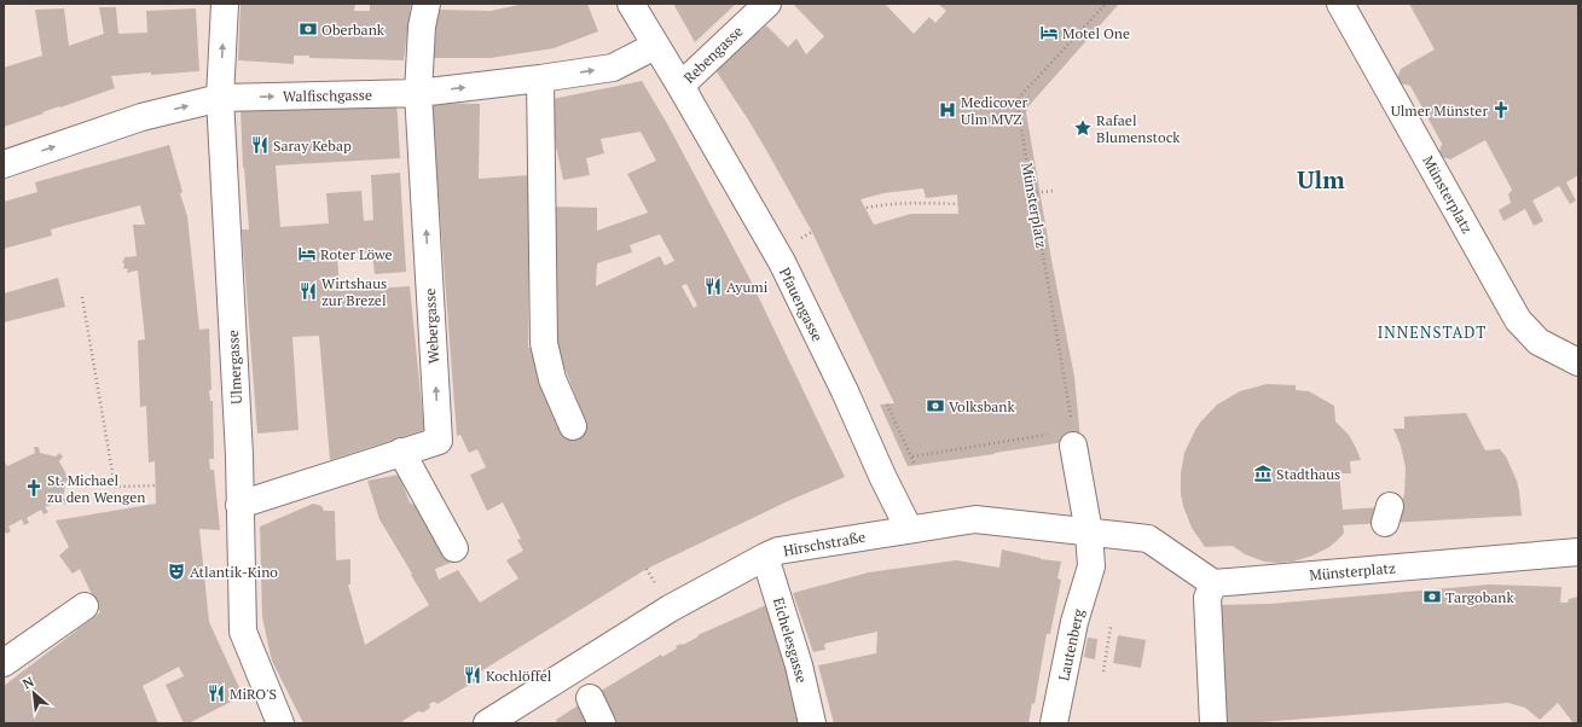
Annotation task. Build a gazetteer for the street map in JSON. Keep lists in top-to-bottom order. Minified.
{"streets":{"street":["Rebengasse","Walfischgasse","Münsterplatz","Pfauengasse","Webergasse","Ulmergasse","Hirschstraße","Eichelesgasse","Lautenberg"]},"crossings":[["Rebengasse","Pfauengasse"],["Walfischgasse","Pfauengasse"],["Walfischgasse","Webergasse"],["Walfischgasse","Ulmergasse"],["Münsterplatz","Hirschstraße"],["Pfauengasse","Hirschstraße"],["Webergasse","Ulmergasse"],["Hirschstraße","Eichelesgasse"],["Hirschstraße","Lautenberg"]],"one_way":["Walfischgasse"],"districts":["Ulm","INNENSTADT"],"places":{"bank":["Oberbank","Volksbank","Targobank"],"hotel":["Motel One","Roter Löwe"],"hospital":["Medicover Ulm MVZ"],"church":["Ulmer Münster","St. Michael zu den Wengen"],"place":["Rafael Blumenstock"],"restaurant":["Saray Kebap","Ayumi","Wirtshaus zur Brezel","Kochlöffel","MiRO'S"],"museum":["Stadthaus"],"theatre":["Atlantik-Kino"]},"north":"top left"}
